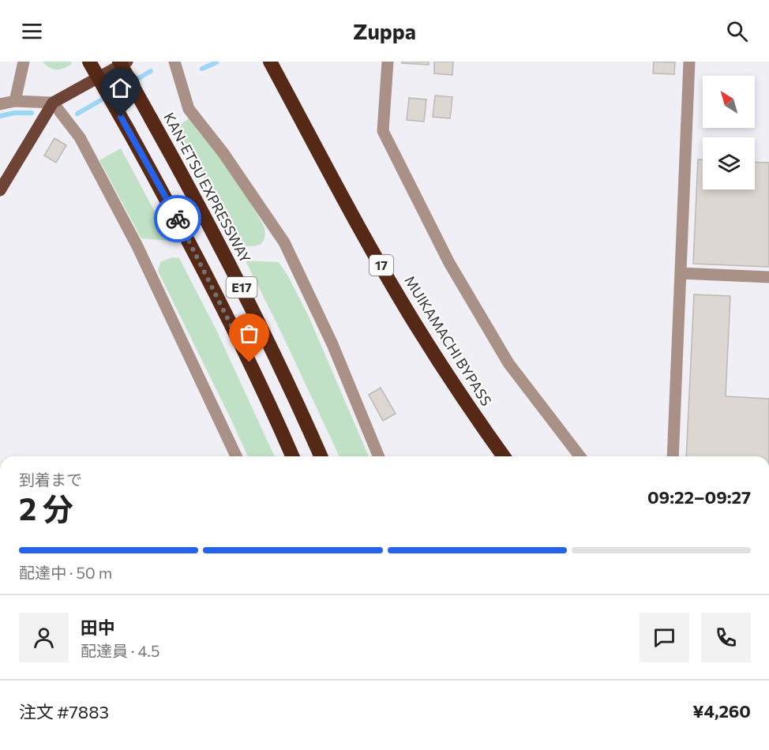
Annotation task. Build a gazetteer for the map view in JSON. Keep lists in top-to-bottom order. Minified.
{"streets":{"highway":["KAN-ETSU EXPRESSWAY","17","E17","MUIKAMACHI BYPASS"]},"north":"top left","page":{"header":"Zuppa","heading":["2 分","到着まで","09:22–09:27"],"panel":["田中","配達員 · 4.5","注文 #7883","¥4,260"],"bar":"配達中 · 50 m"}}
